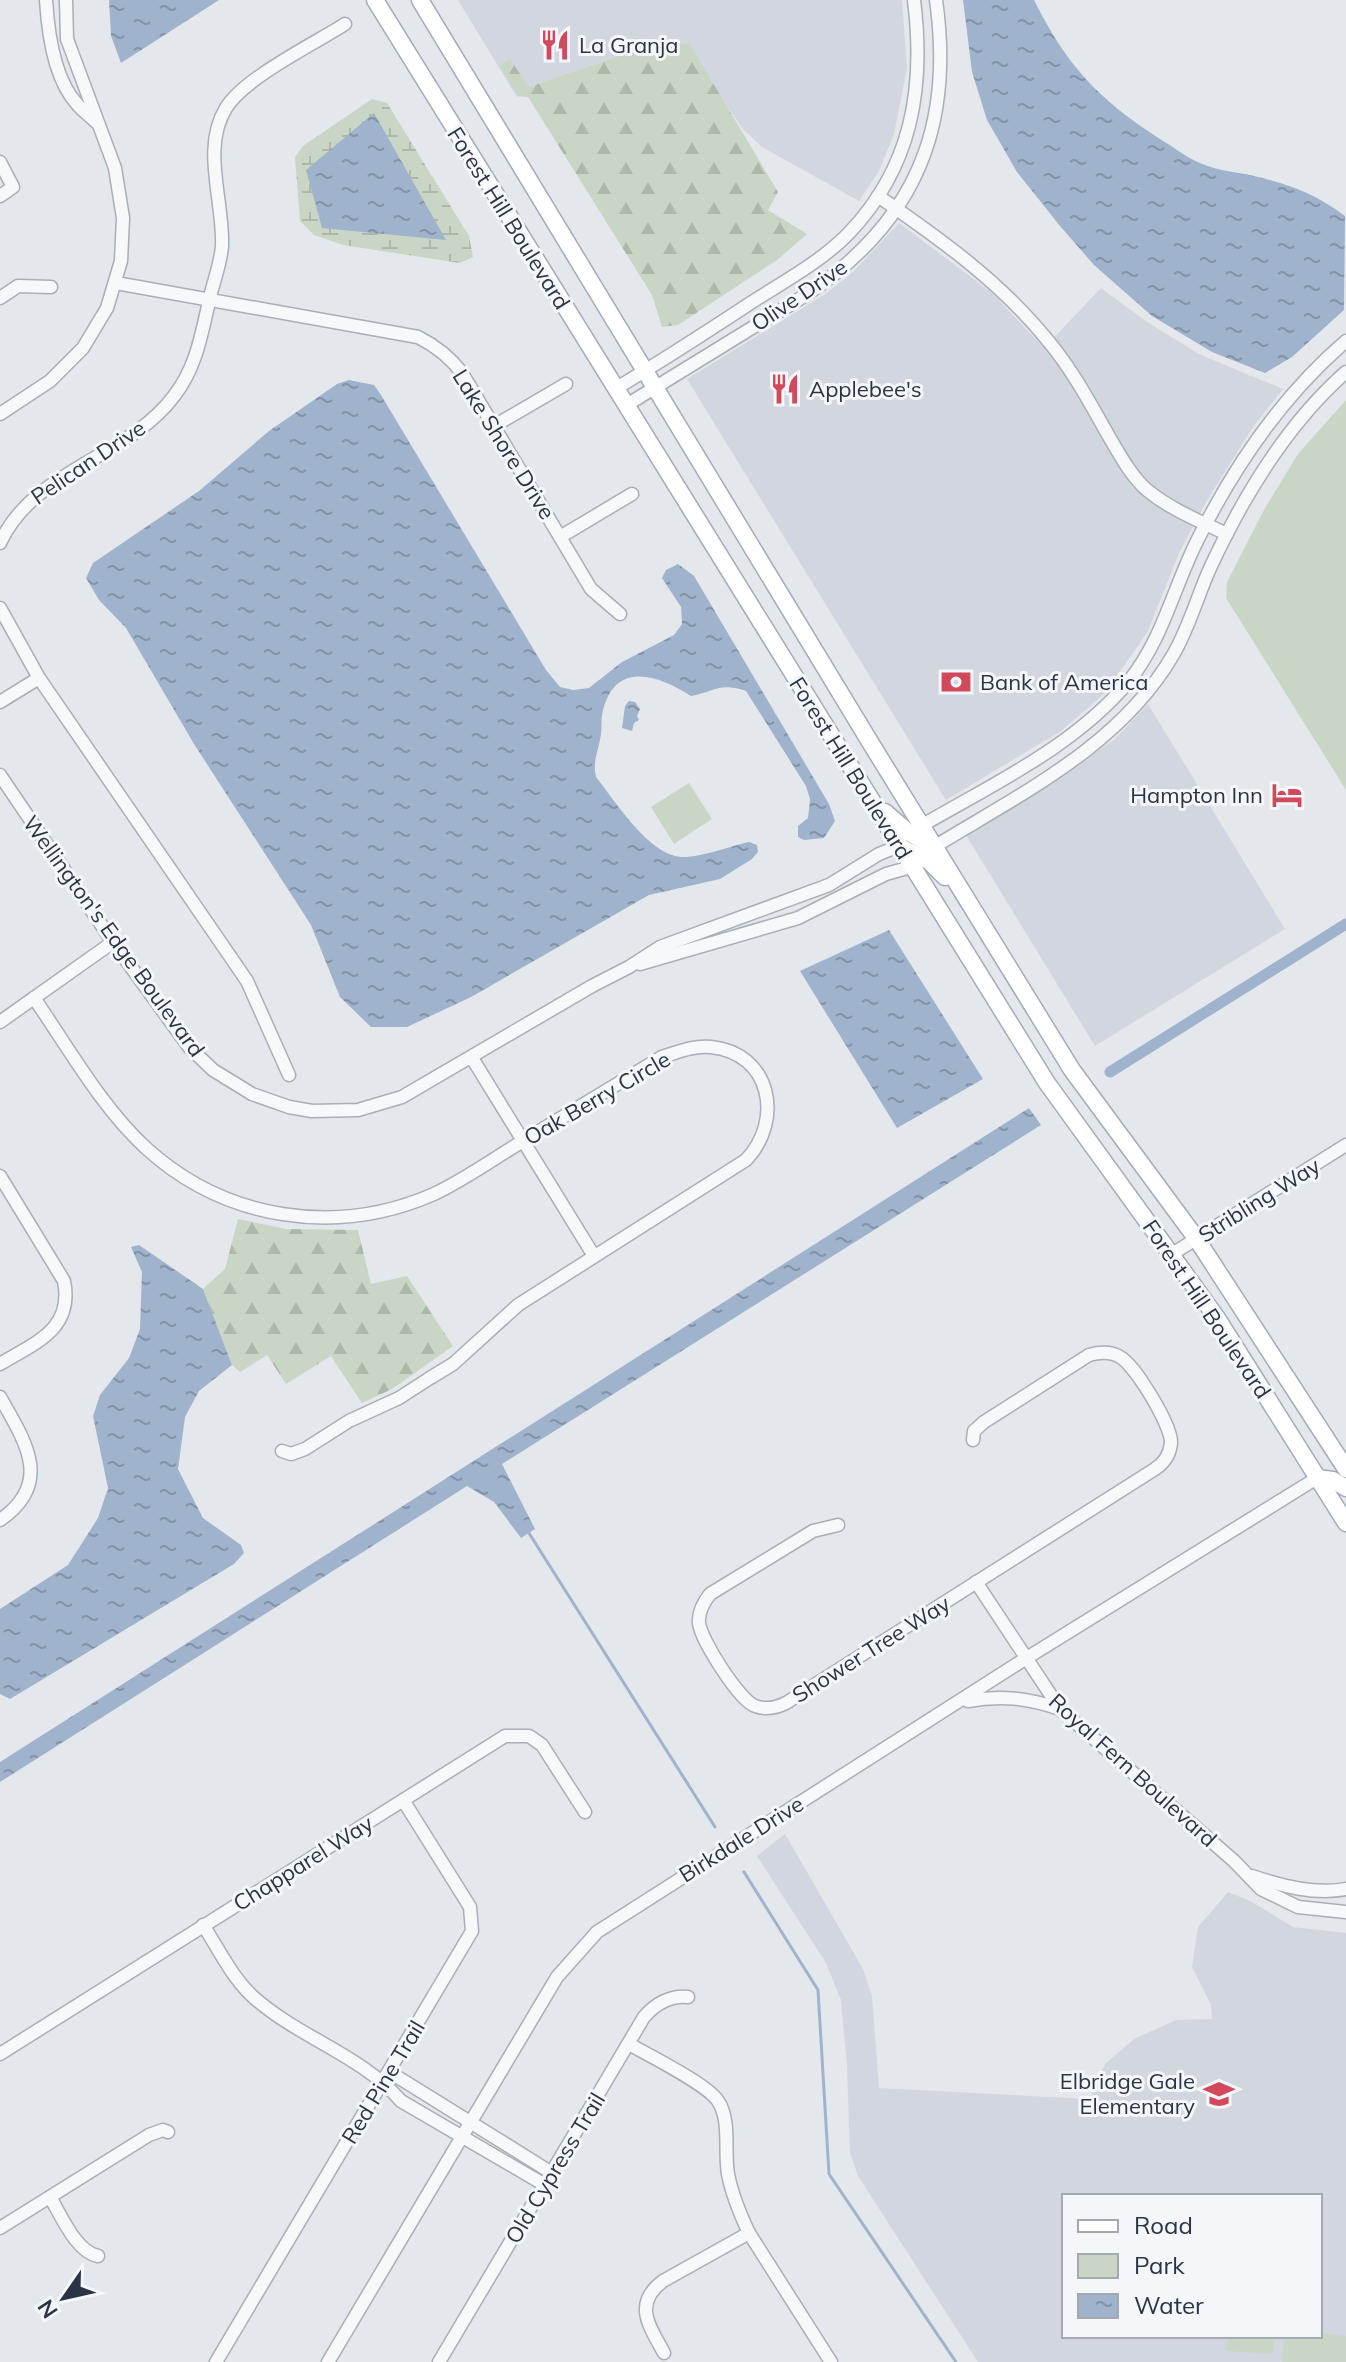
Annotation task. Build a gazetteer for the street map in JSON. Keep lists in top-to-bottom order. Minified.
{"streets":{"main road":["Forest Hill Boulevard"],"street":["Olive Drive","Lake Shore Drive","Pelican Drive","Wellington's Edge Boulevard","Oak Berry Circle","Stribling Way","Shower Tree Way","Royal Fern Boulevard","Birkdale Drive","Chapparel Way","Red Pine Trail","Old Cypress Trail"]},"crossings":[["Forest Hill Boulevard","Olive Drive"],["Forest Hill Boulevard","Wellington's Edge Boulevard"],["Forest Hill Boulevard","Stribling Way"],["Forest Hill Boulevard","Birkdale Drive"],["Lake Shore Drive","Pelican Drive"],["Royal Fern Boulevard","Birkdale Drive"],["Chapparel Way","Red Pine Trail"]],"places":{"restaurant":["La Granja","Applebee's"],"bank":["Bank of America"],"hotel":["Hampton Inn"],"school or university":["Elbridge Gale Elementary"]},"legend":["Road","Park","Water"],"north":"bottom left"}
